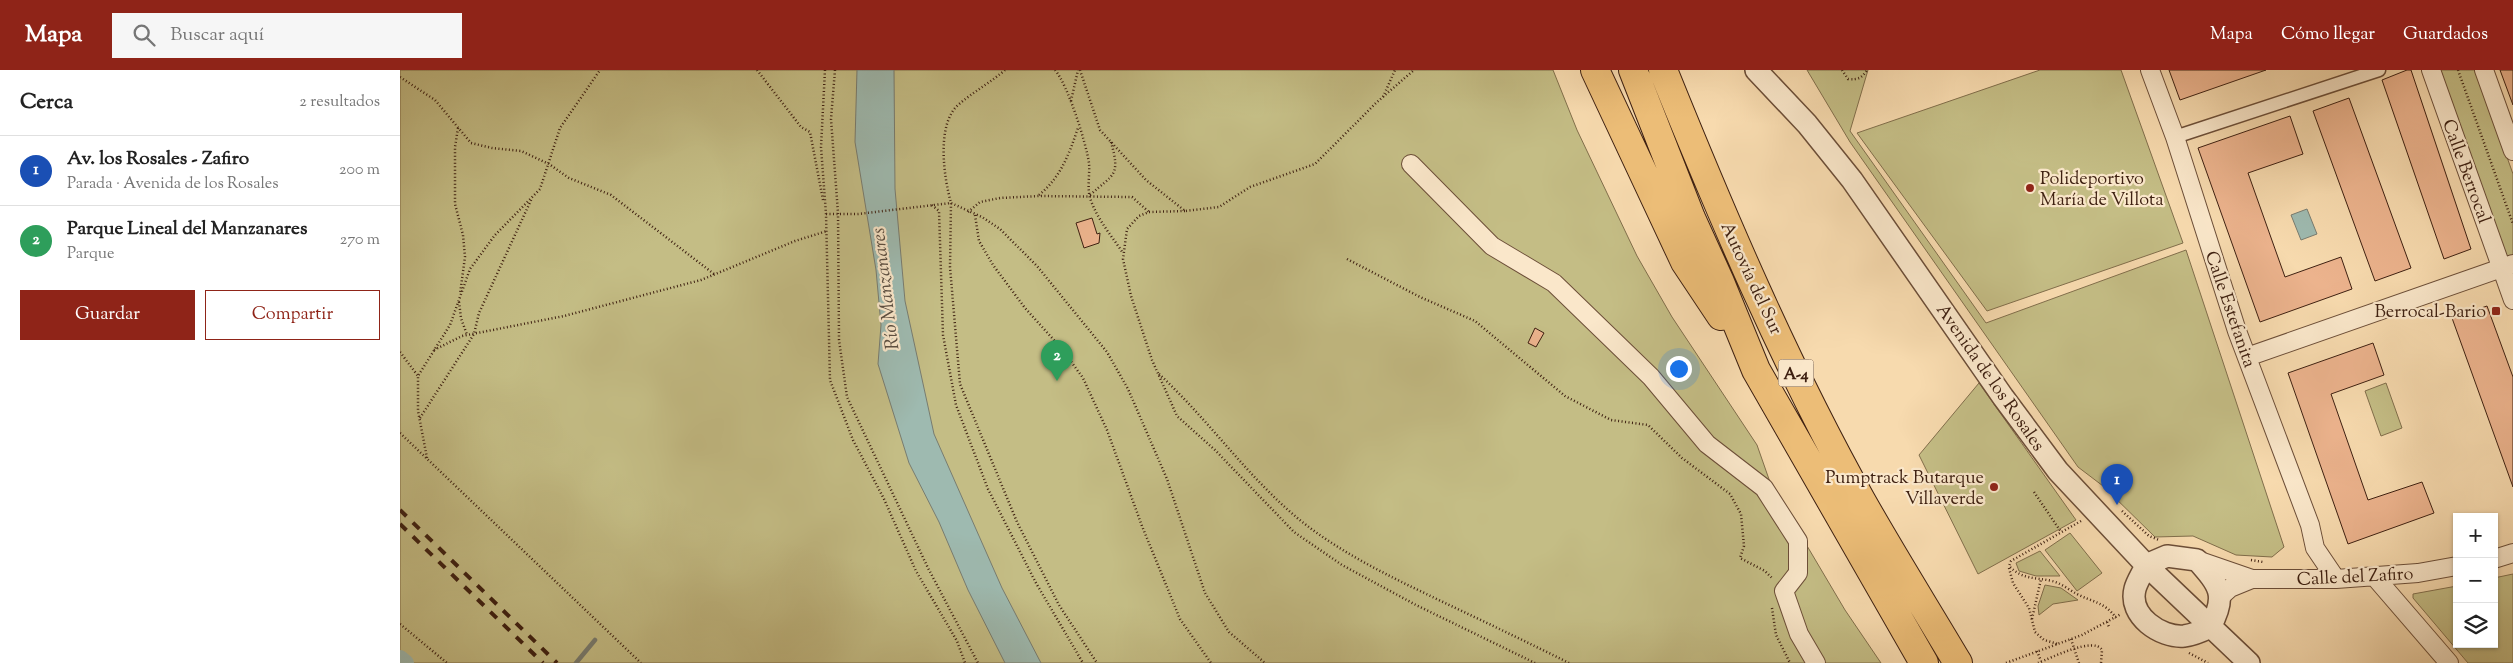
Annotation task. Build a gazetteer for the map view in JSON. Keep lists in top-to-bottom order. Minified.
{"streets":{"highway":["Autovía del Sur","A-4"],"street":["Calle Berrocal","Calle Estefanita","Avenida de los Rosales","Calle del Zafiro"]},"crossings":[["Calle Estefanita","Calle del Zafiro"]],"water":["Río Manzanares"],"places":{"other":["Polideportivo María de Villota","Pumptrack Butarque Villaverde"],"transit":["Berrocal-Bario"]},"page":{"header":"Mapa","search":"Buscar aquí","nav":["Mapa","Cómo llegar","Guardados"],"heading":["Cerca","2 resultados"],"list":[{"mark":"1","name":"Av. los Rosales - Zafiro","note":"Parada · Avenida de los Rosales","value":"200 m"},{"mark":"2","name":"Parque Lineal del Manzanares","note":"Parque","value":"270 m"}],"buttons":["Guardar","Compartir"],"pins":["2","1"],"map_buttons":["+","−"]}}
